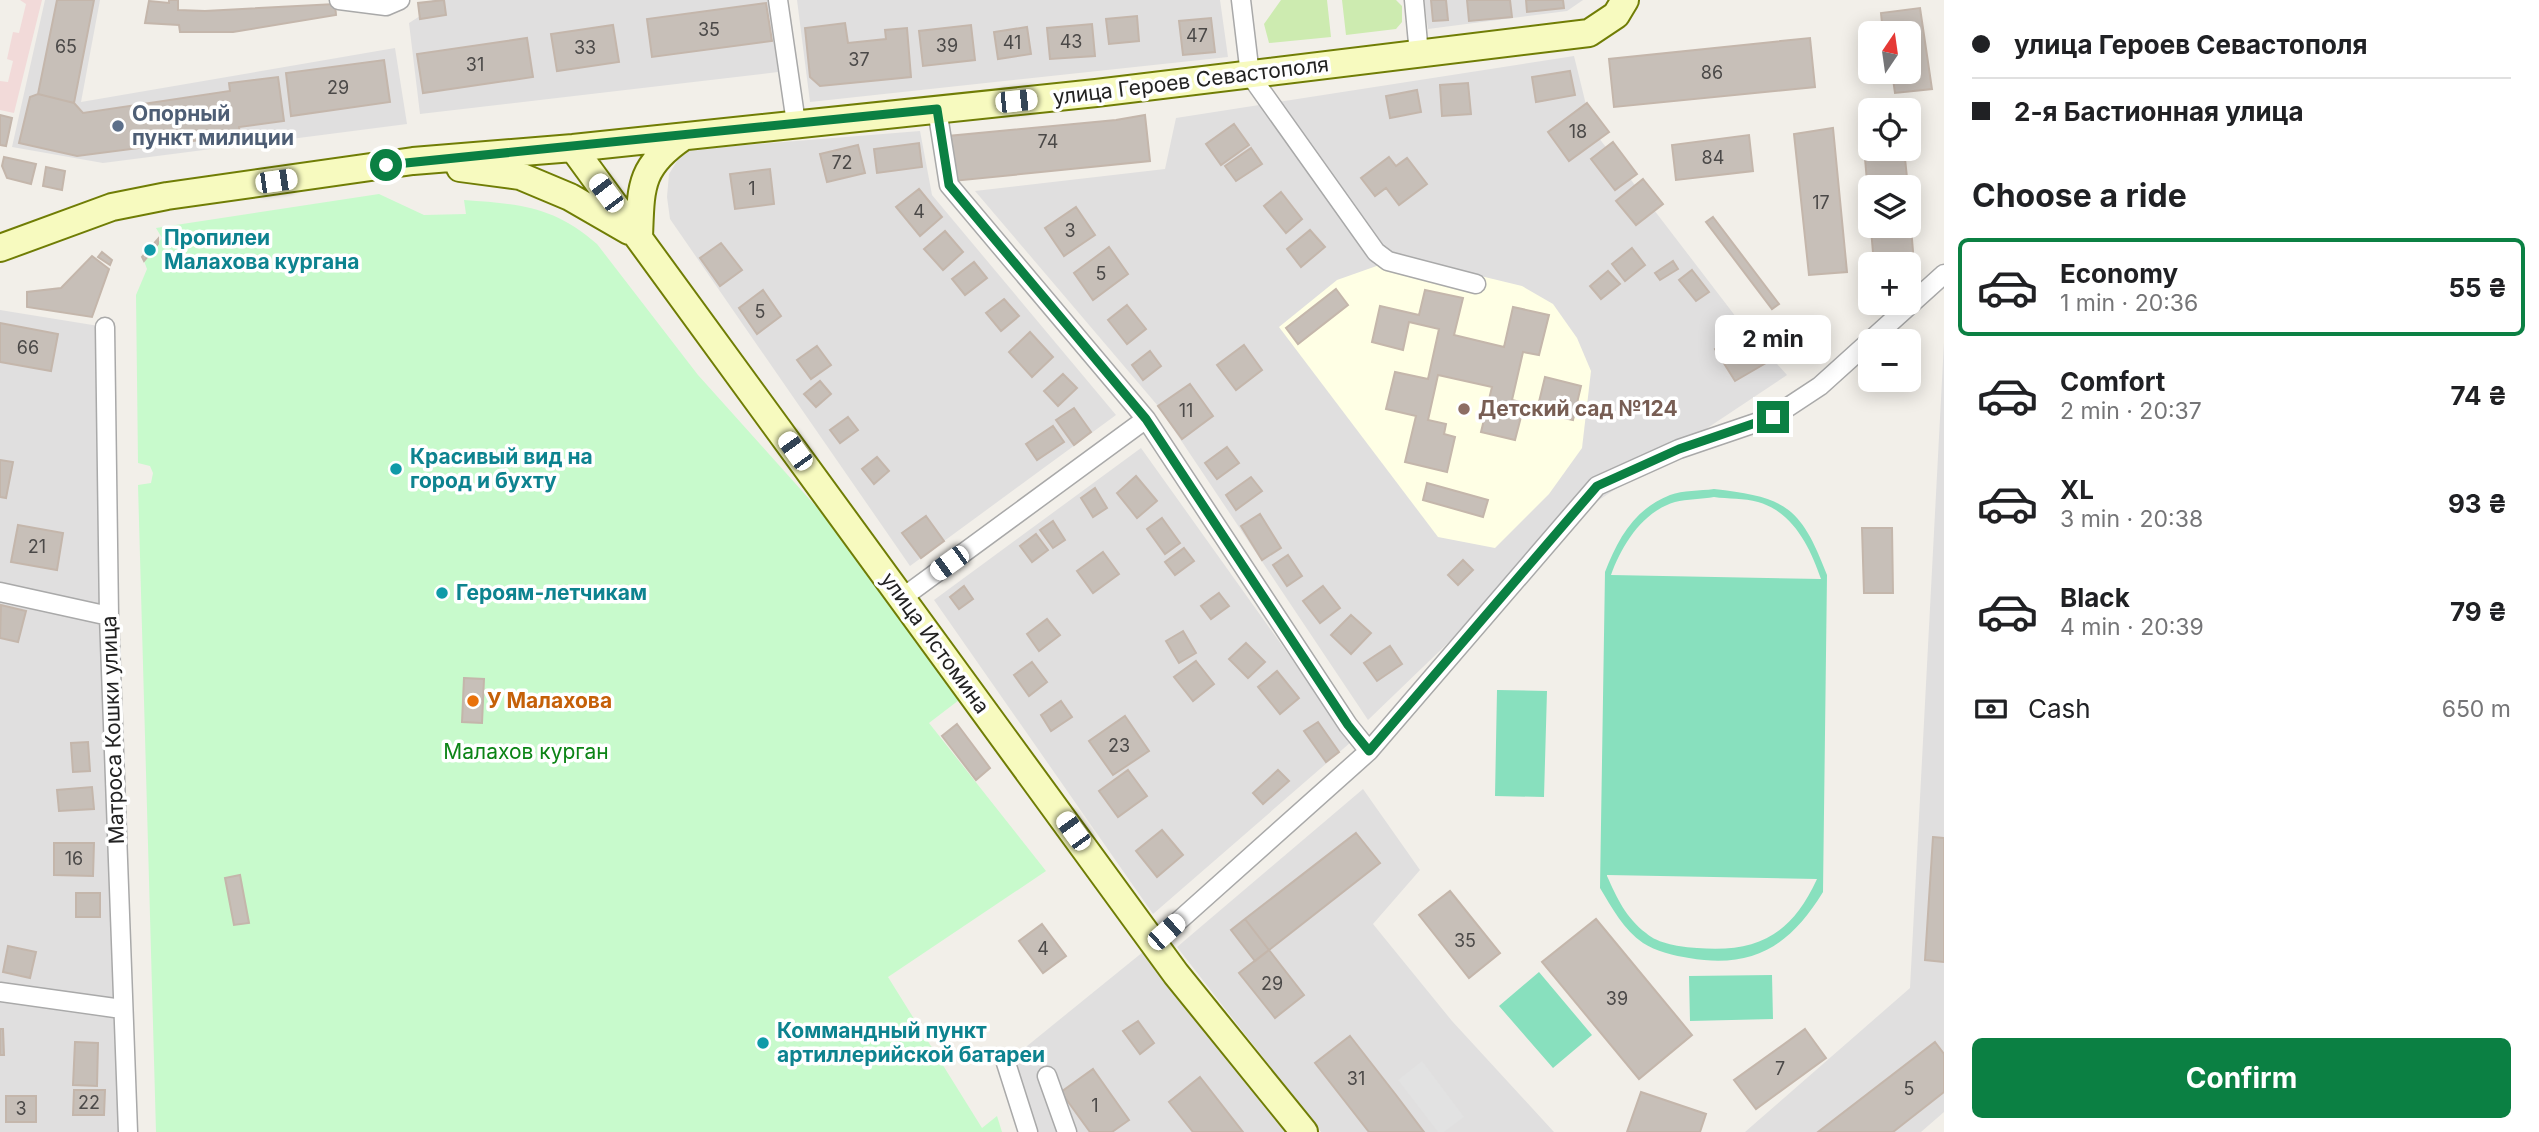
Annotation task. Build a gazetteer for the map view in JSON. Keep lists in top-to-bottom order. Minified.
{"streets":{"main road":["улица Героев Севастополя","улица Истомина"],"street":["Матроса Кошки улица"]},"crossings":[["улица Героев Севастополя","улица Истомина"]],"parks":["Малахов курган"],"places":["Опорный пункт милиции","Пропилеи Малахова кургана","Детский сад №124","Красивый вид на город и бухту","Героям-летчикам","У Малахова","Коммандный пункт артиллерийской батареи"],"house_numbers":["35","47","43","41","39","65","33","37","31","86","29","18","74","84","72","1","17","4","3","5","5","66","11","21","23","16","35","4","29","39","7","31","5","22","1","3"],"north":"top","page":{"banner":["улица Героев Севастополя","2-я Бастионная улица"],"map_buttons":["+","−"],"heading":"Choose a ride","list":[{"name":"Economy","note":"1 min · 20:36","value":"55 ₴"},{"name":"Comfort","note":"2 min · 20:37","value":"74 ₴"},{"name":"XL","note":"3 min · 20:38","value":"93 ₴"},{"name":"Black","note":"4 min · 20:39","value":"79 ₴"}],"bubble":"2 min","pay":["Cash","650 m"],"buttons":"Confirm"}}
